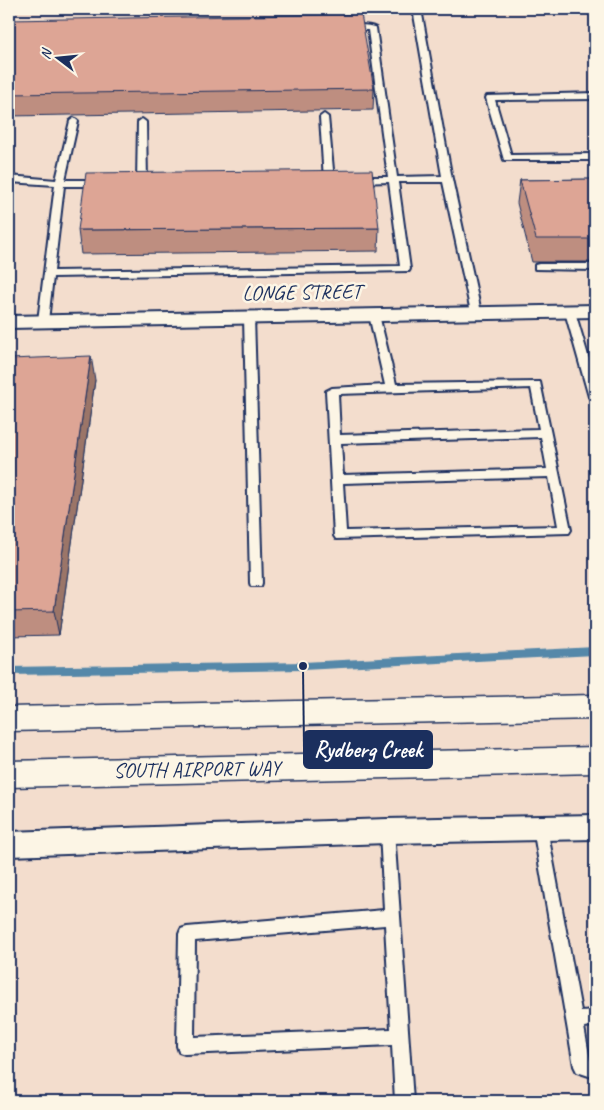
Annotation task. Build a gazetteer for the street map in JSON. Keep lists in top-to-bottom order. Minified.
{"streets":{"main road":["SOUTH AIRPORT WAY"],"street":["LONGE STREET"]},"places":["Rydberg Creek"],"north":"left"}
